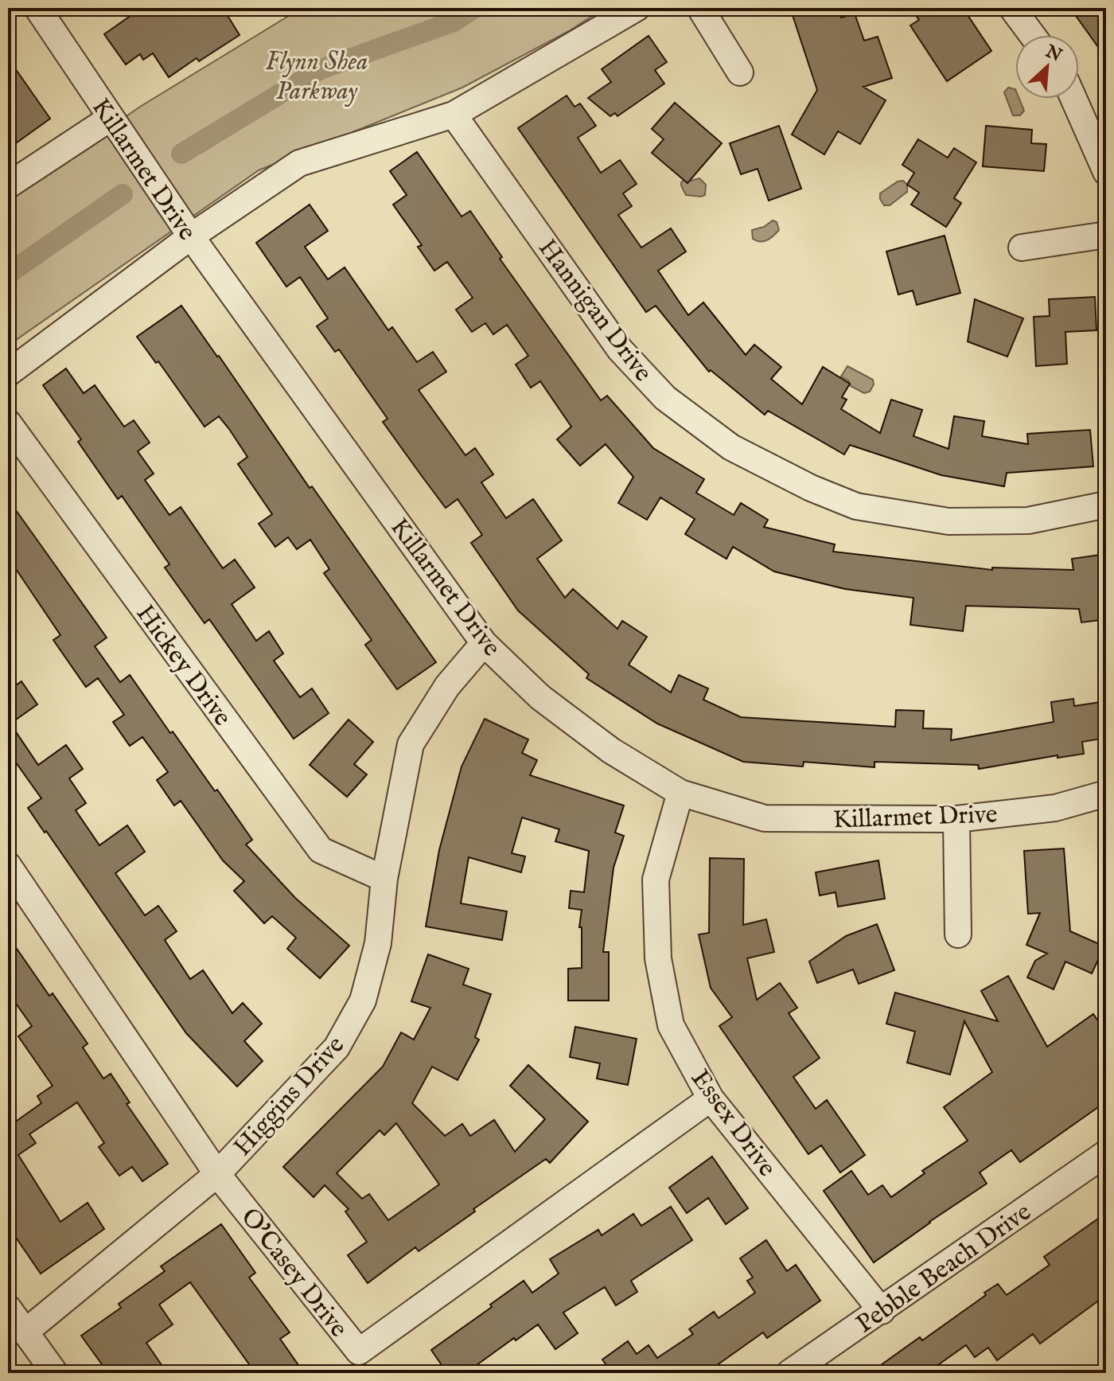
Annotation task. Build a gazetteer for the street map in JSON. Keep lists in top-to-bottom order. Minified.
{"streets":{"street":["Killarmet Drive","Hannigan Drive","Hickey Drive","Higgins Drive","Essex Drive","Pebble Beach Drive","O'Casey Drive"]},"crossings":[["Killarmet Drive","Higgins Drive"],["Killarmet Drive","Essex Drive"],["Hickey Drive","Higgins Drive"],["Higgins Drive","O'Casey Drive"],["Essex Drive","Pebble Beach Drive"],["Essex Drive","O'Casey Drive"]],"parks":["Flynn Shea Parkway"],"north":"top right"}
